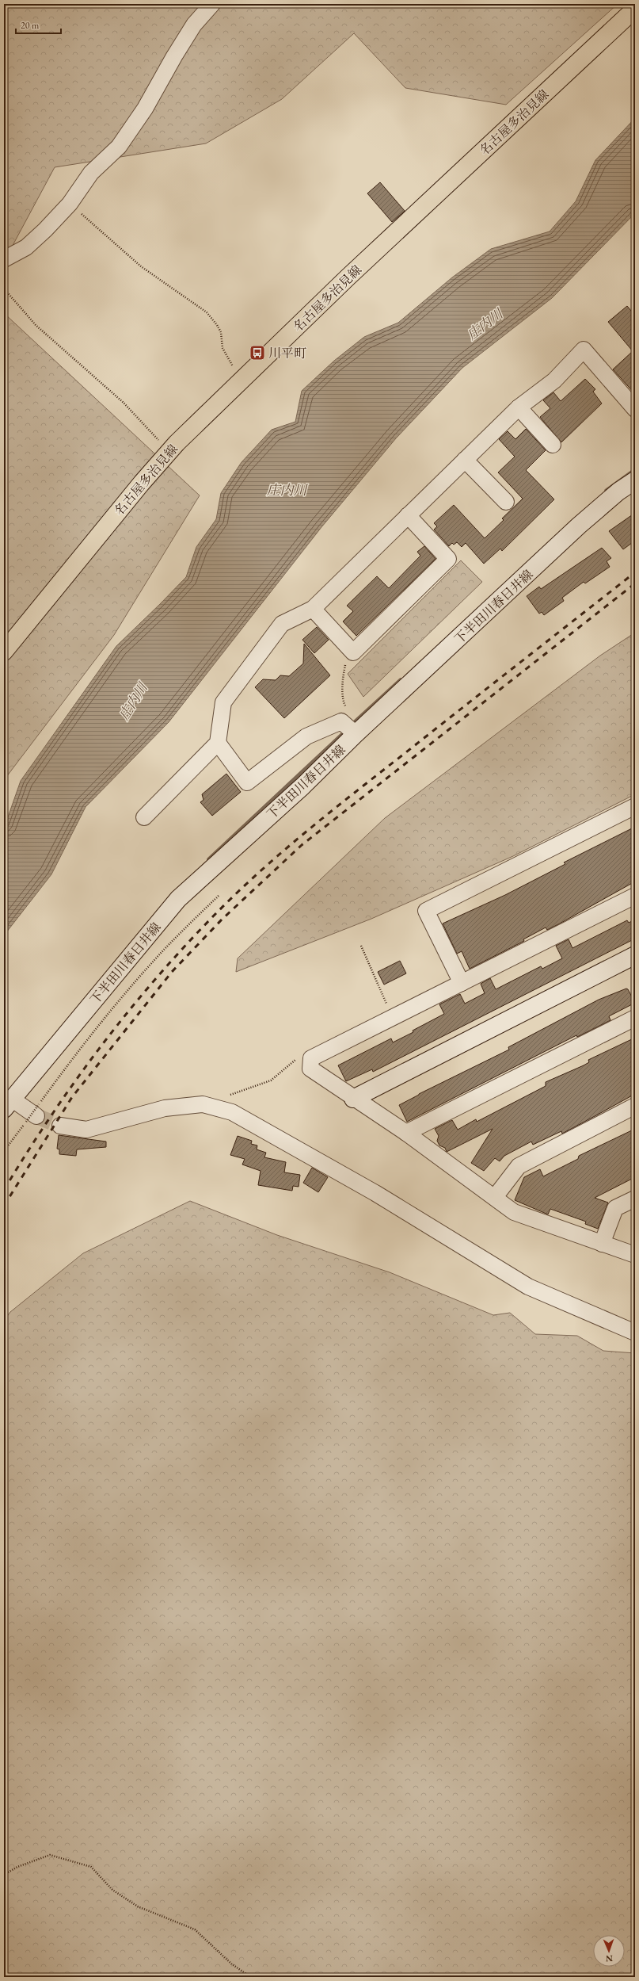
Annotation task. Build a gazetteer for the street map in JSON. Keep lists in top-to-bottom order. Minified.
{"streets":{"main road":["名古屋多治見線","下半田川春日井線"]},"water":["庄内川"],"places":{"bus stop":["川平町"]},"scale_bar":"20 m","north":"bottom"}
